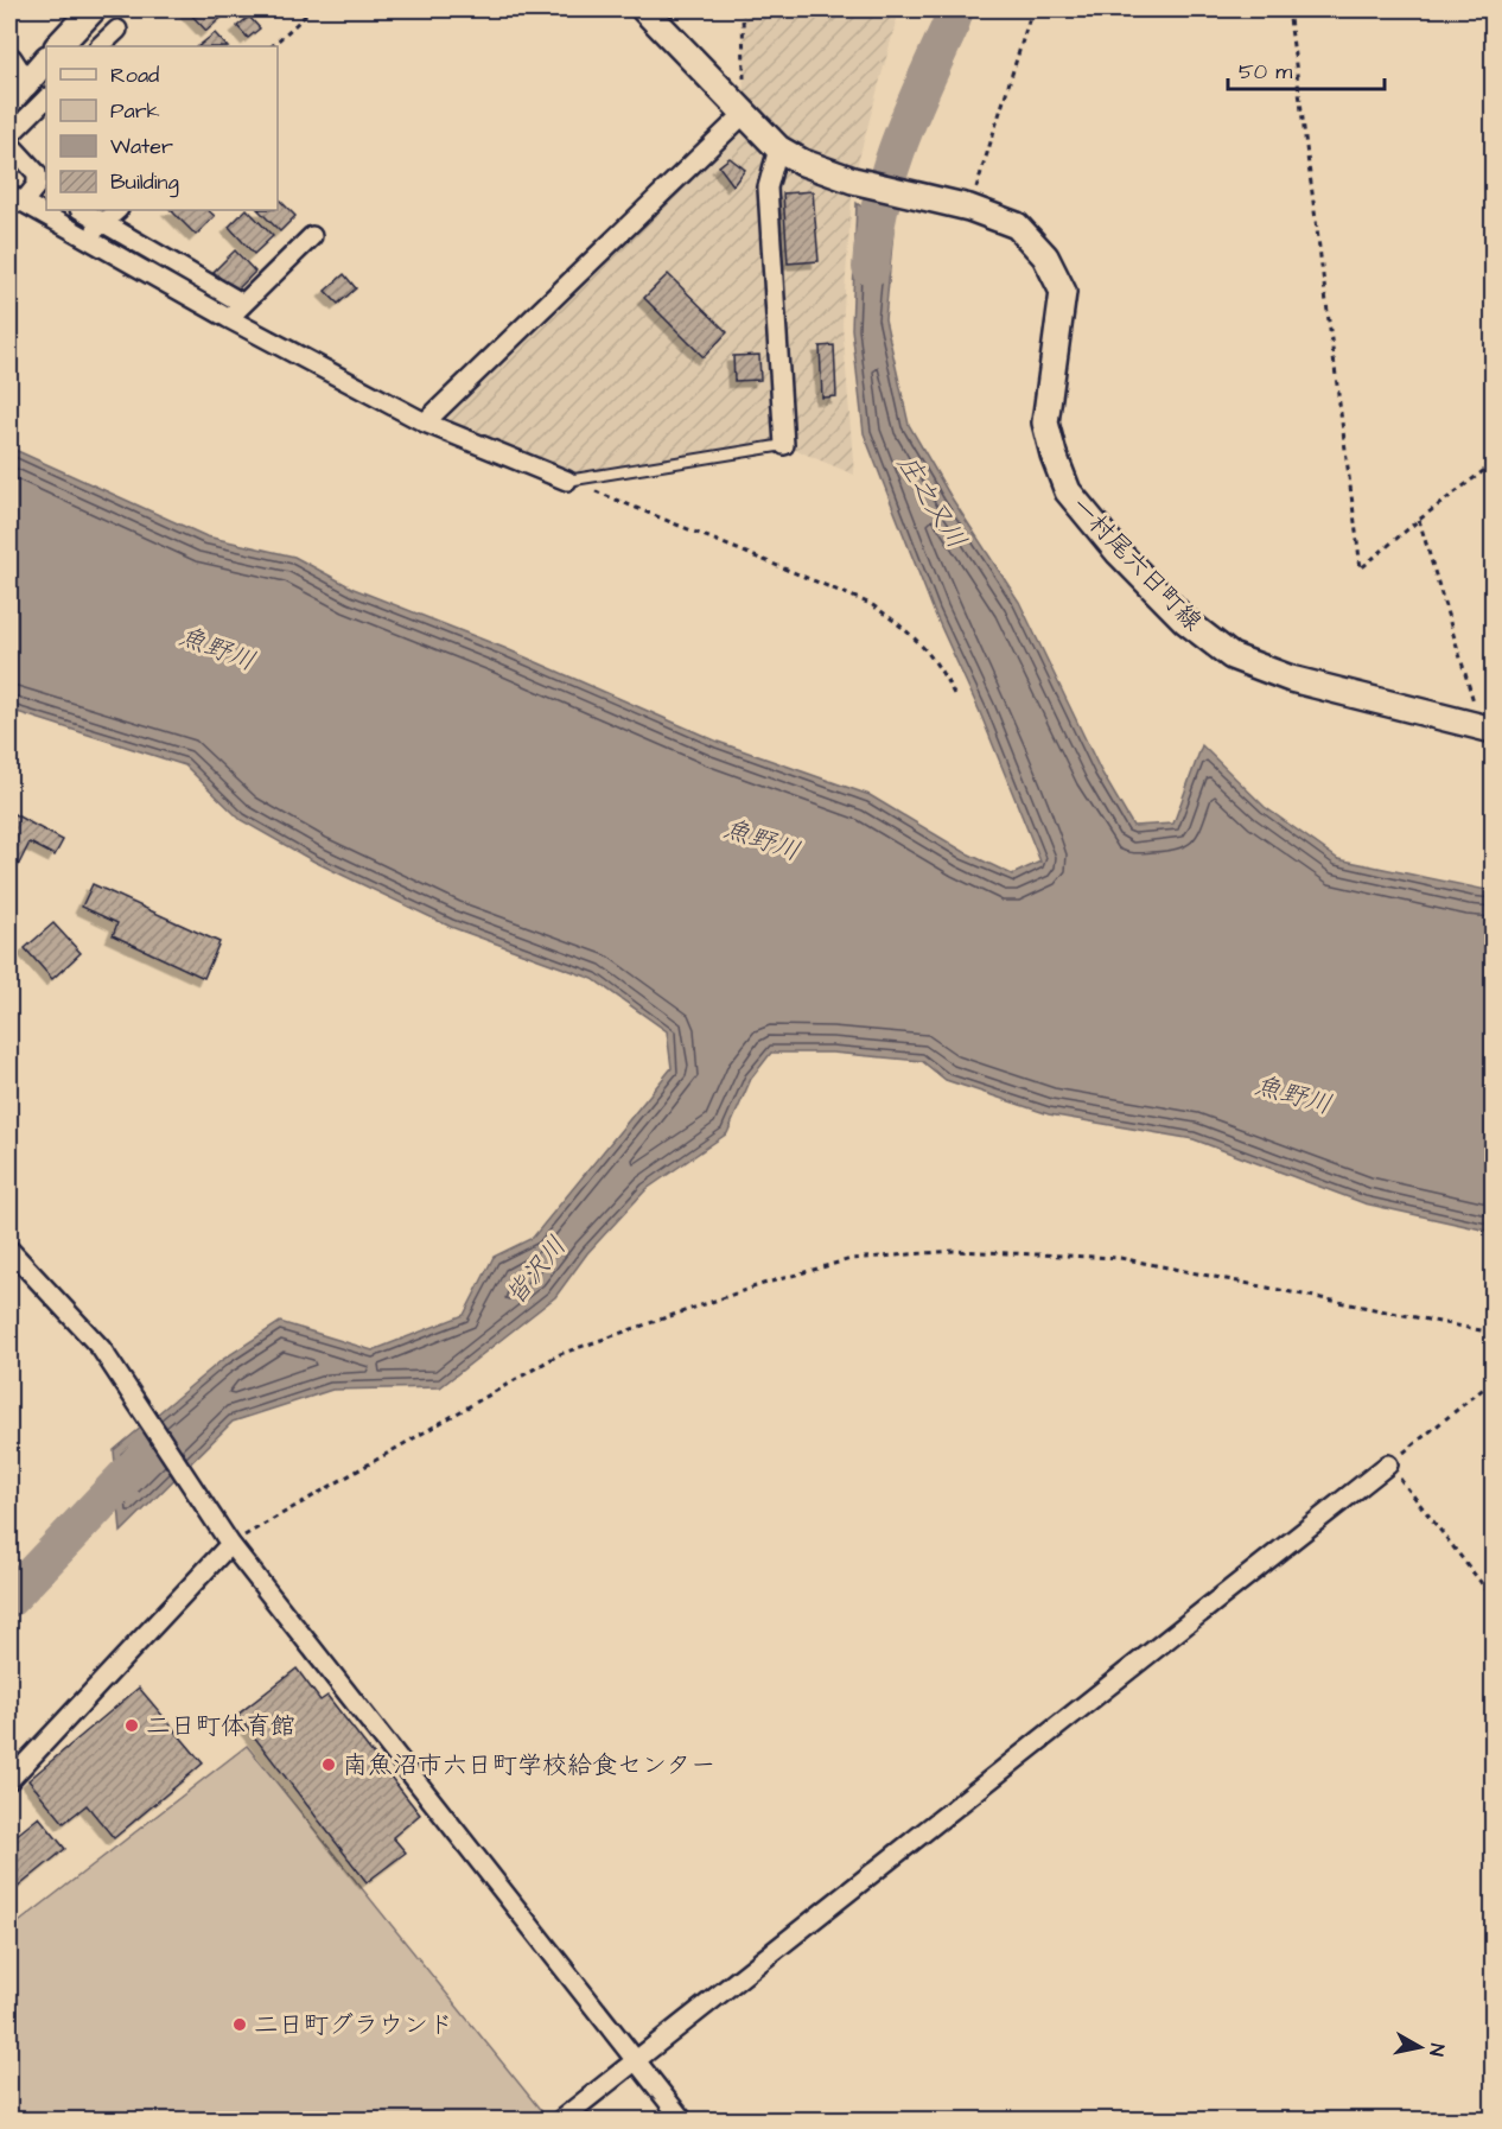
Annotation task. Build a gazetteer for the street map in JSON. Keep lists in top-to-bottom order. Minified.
{"streets":{"main road":["一村尾六日町線"]},"water":["庄之又川","魚野川","皆沢川"],"places":["二日町体育館","南魚沼市六日町学校給食センター","二日町グラウンド"],"legend":["Road","Park","Water","Building"],"scale_bar":"50 m","north":"right"}
